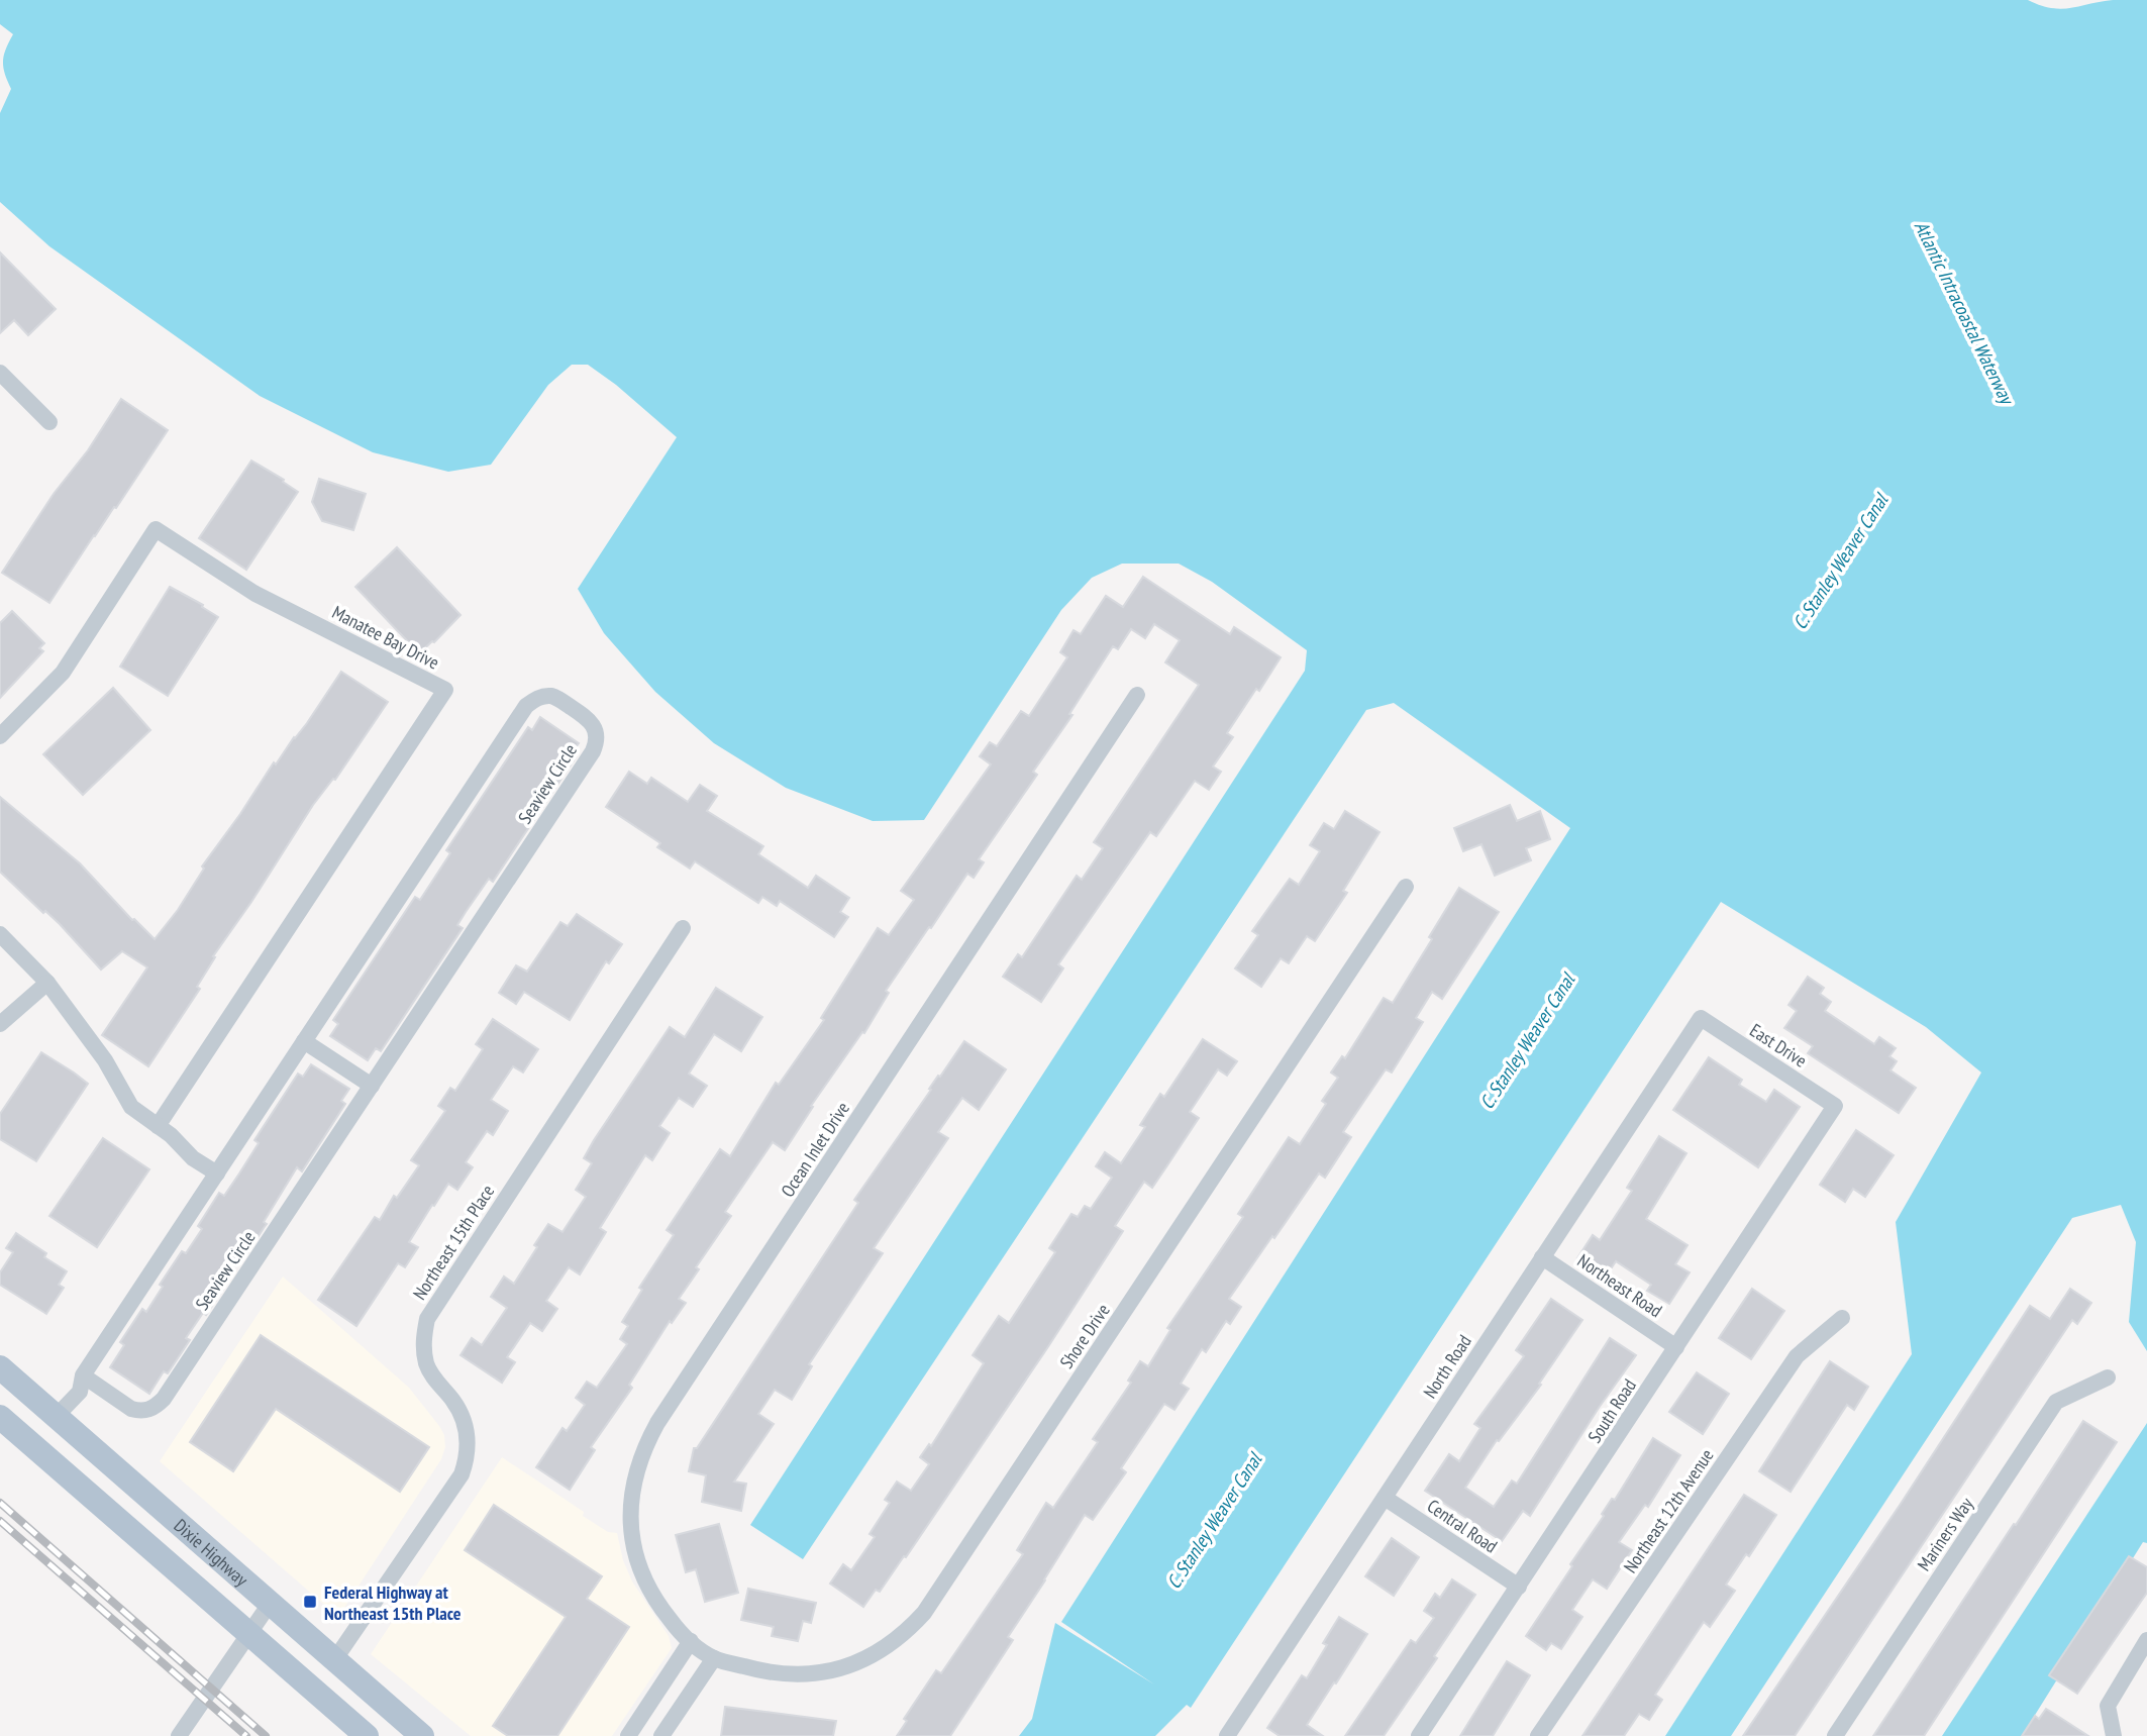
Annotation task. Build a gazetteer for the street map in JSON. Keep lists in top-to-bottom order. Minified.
{"streets":{"main road":["Dixie Highway"],"street":["Manatee Bay Drive","Seaview Circle","East Drive","Ocean Inlet Drive","Northeast 15th Place","Northeast Road","Shore Drive","North Road","South Road","Northeast 12th Avenue","Central Road","Mariners Way"]},"crossings":[["Seaview Circle","Dixie Highway"],["East Drive","North Road"],["East Drive","South Road"],["Ocean Inlet Drive","Shore Drive"],["Northeast 15th Place","Dixie Highway"],["Northeast Road","North Road"],["Northeast Road","South Road"],["North Road","Central Road"],["South Road","Central Road"]],"water":["Atlantic Intracoastal Waterway","C. Stanley Weaver Canal"],"places":{"transit":["Federal Highway at Northeast 15th Place"]}}
